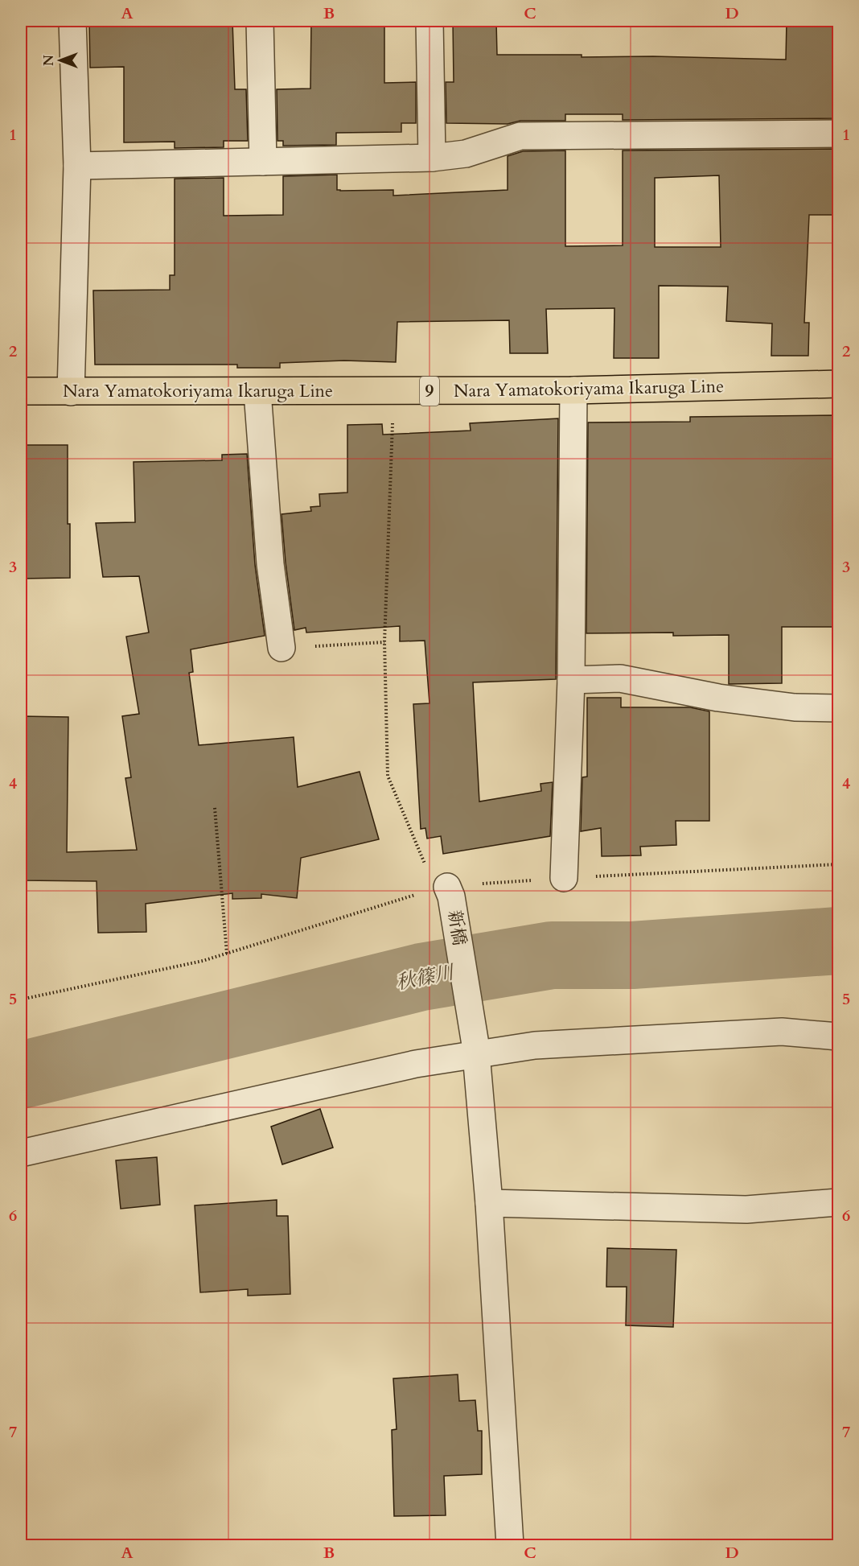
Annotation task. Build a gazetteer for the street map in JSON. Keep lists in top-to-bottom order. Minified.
{"streets":{"main road":["Nara Yamatokoriyama Ikaruga Line","9"],"street":["新橋"]},"water":["秋篠川"],"north":"left","grid":{"columns":["A","B","C","D"],"rows":["1","2","3","4","5","6","7"]}}
